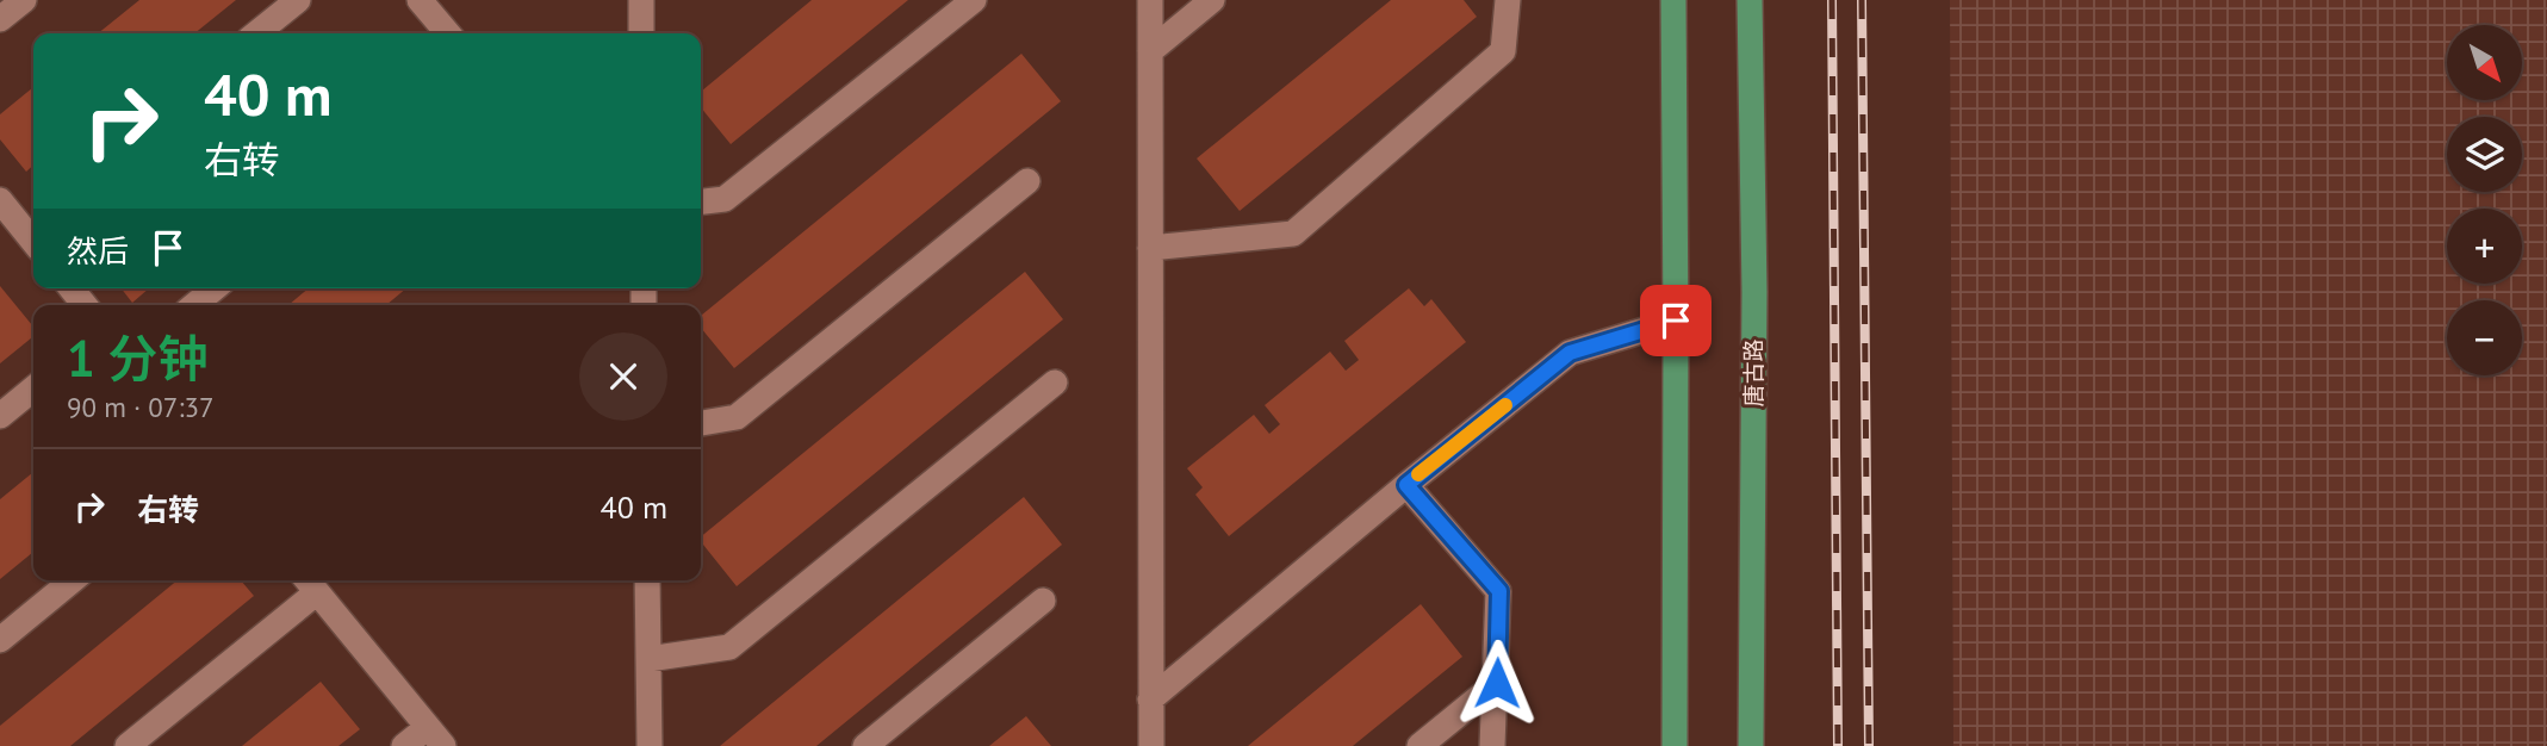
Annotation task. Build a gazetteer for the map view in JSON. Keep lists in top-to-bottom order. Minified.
{"streets":{"main road":["唐古路"]},"north":"bottom right","page":{"map_buttons":["+","−"],"turn":["40 m","右转"],"then":"然后","heading":["1 分钟","90 m · 07:37"],"list":[{"name":"右转","value":"40 m"}]}}
